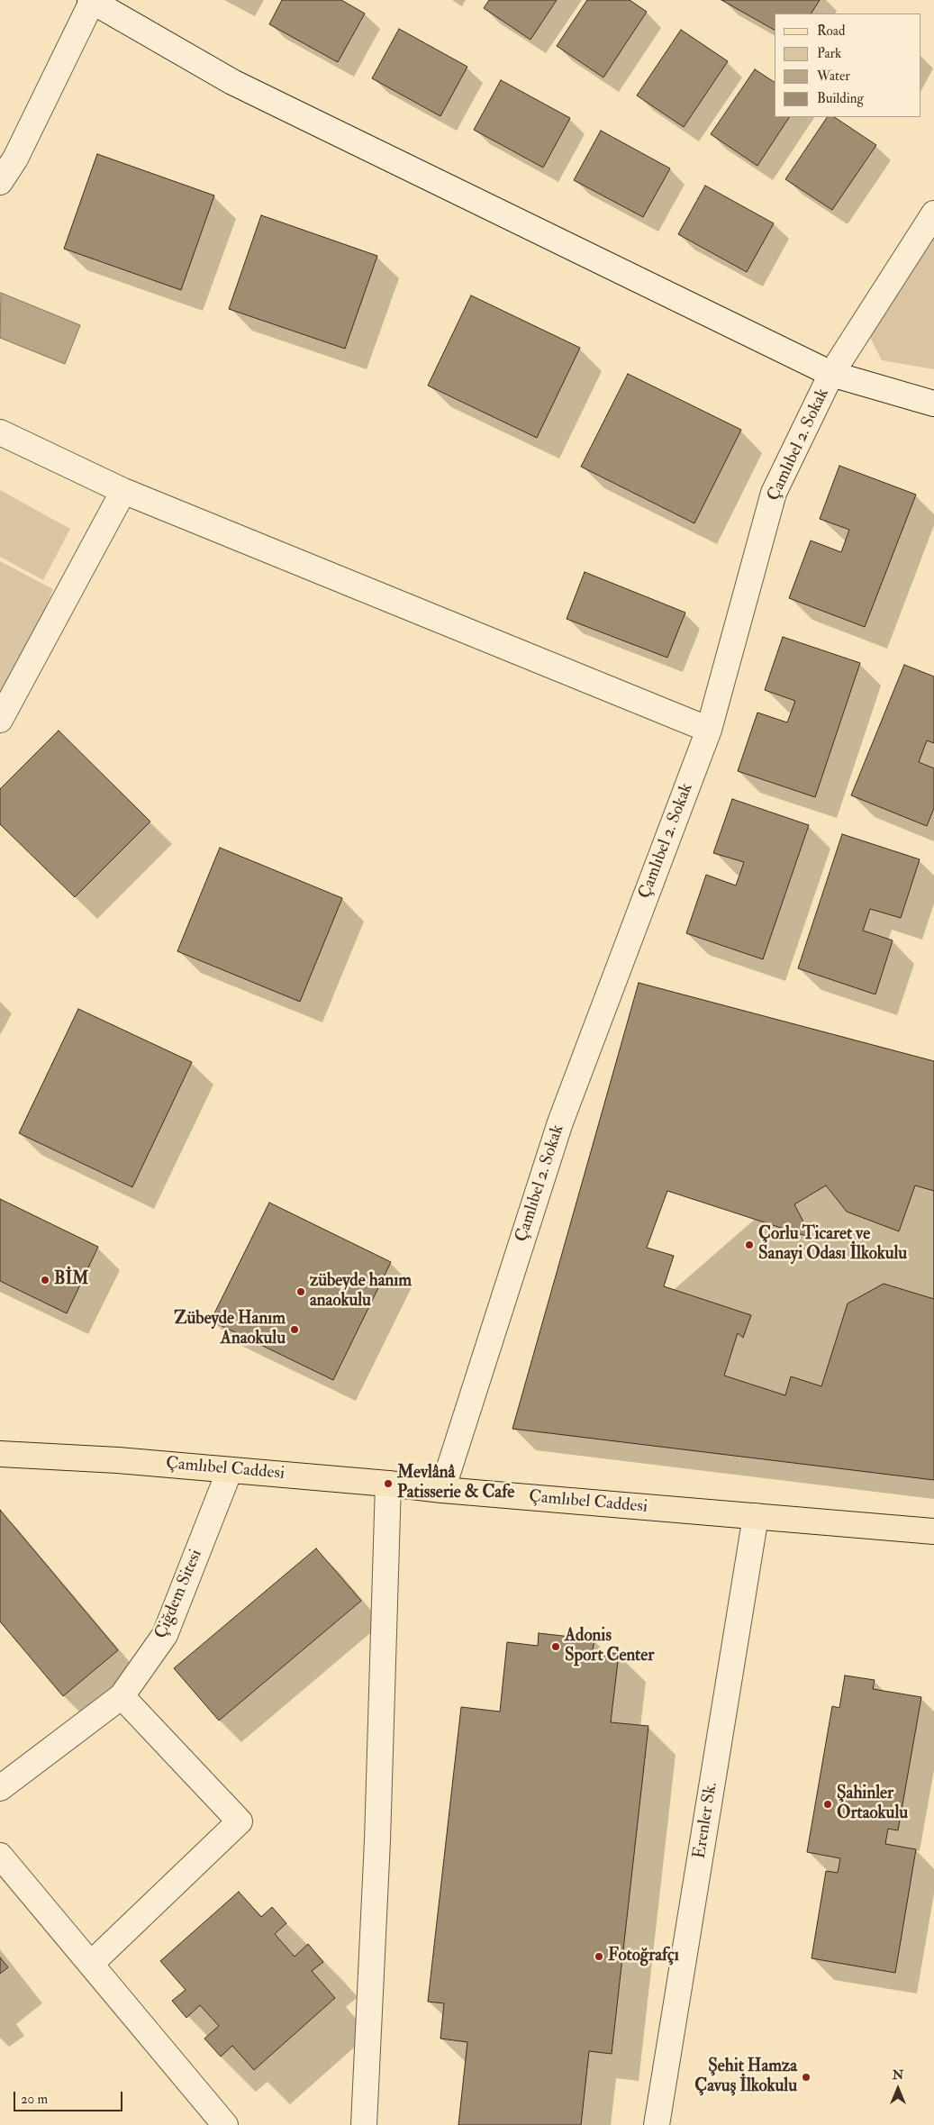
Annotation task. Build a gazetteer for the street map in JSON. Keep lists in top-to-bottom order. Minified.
{"streets":{"main road":["Çamlıbel Caddesi"],"street":["Çamlıbel 2. Sokak","Çiğdem Sitesi","Erenler Sk."]},"crossings":[["Çamlıbel 2. Sokak","Çamlıbel Caddesi"],["Çamlıbel Caddesi","Çiğdem Sitesi"],["Çamlıbel Caddesi","Erenler Sk."]],"places":["Çorlu Ticaret ve Sanayi Odası İlkokulu","BİM","zübeyde hanım anaokulu","Zübeyde Hanım Anaokulu","Mevlânâ Patisserie & Cafe","Adonis Sport Center","Şahinler Ortaokulu","Fotoğrafçı","Şehit Hamza Çavuş İlkokulu"],"legend":["Road","Park","Water","Building"],"scale_bar":"20 m","north":"top"}
